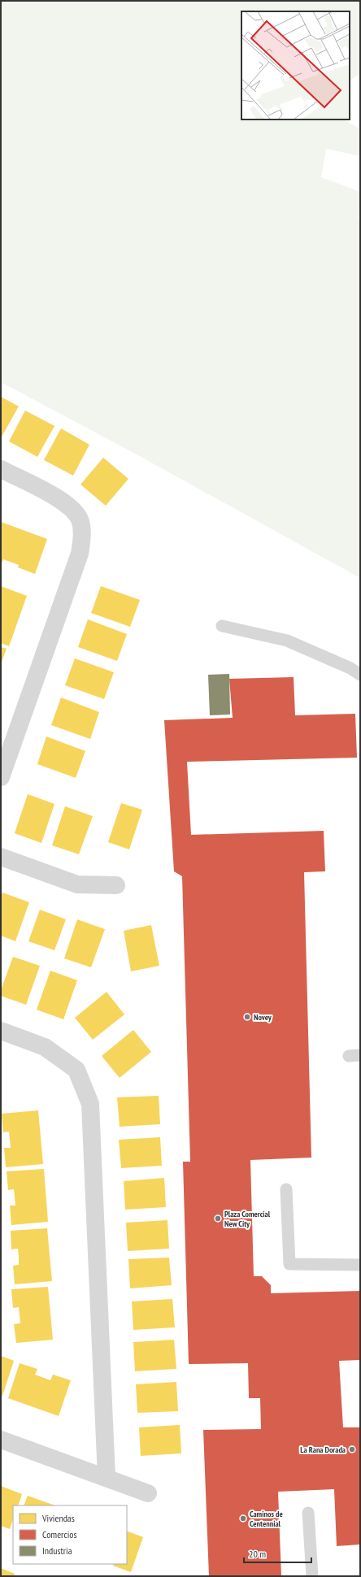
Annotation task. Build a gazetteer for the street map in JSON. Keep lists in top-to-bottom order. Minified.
{"places":["Novey","Plaza Comercial New City","La Rana Dorada","Caminos de Centennial"],"legend":["Viviendas","Comercios","Industria"],"scale_bar":"20 m"}
